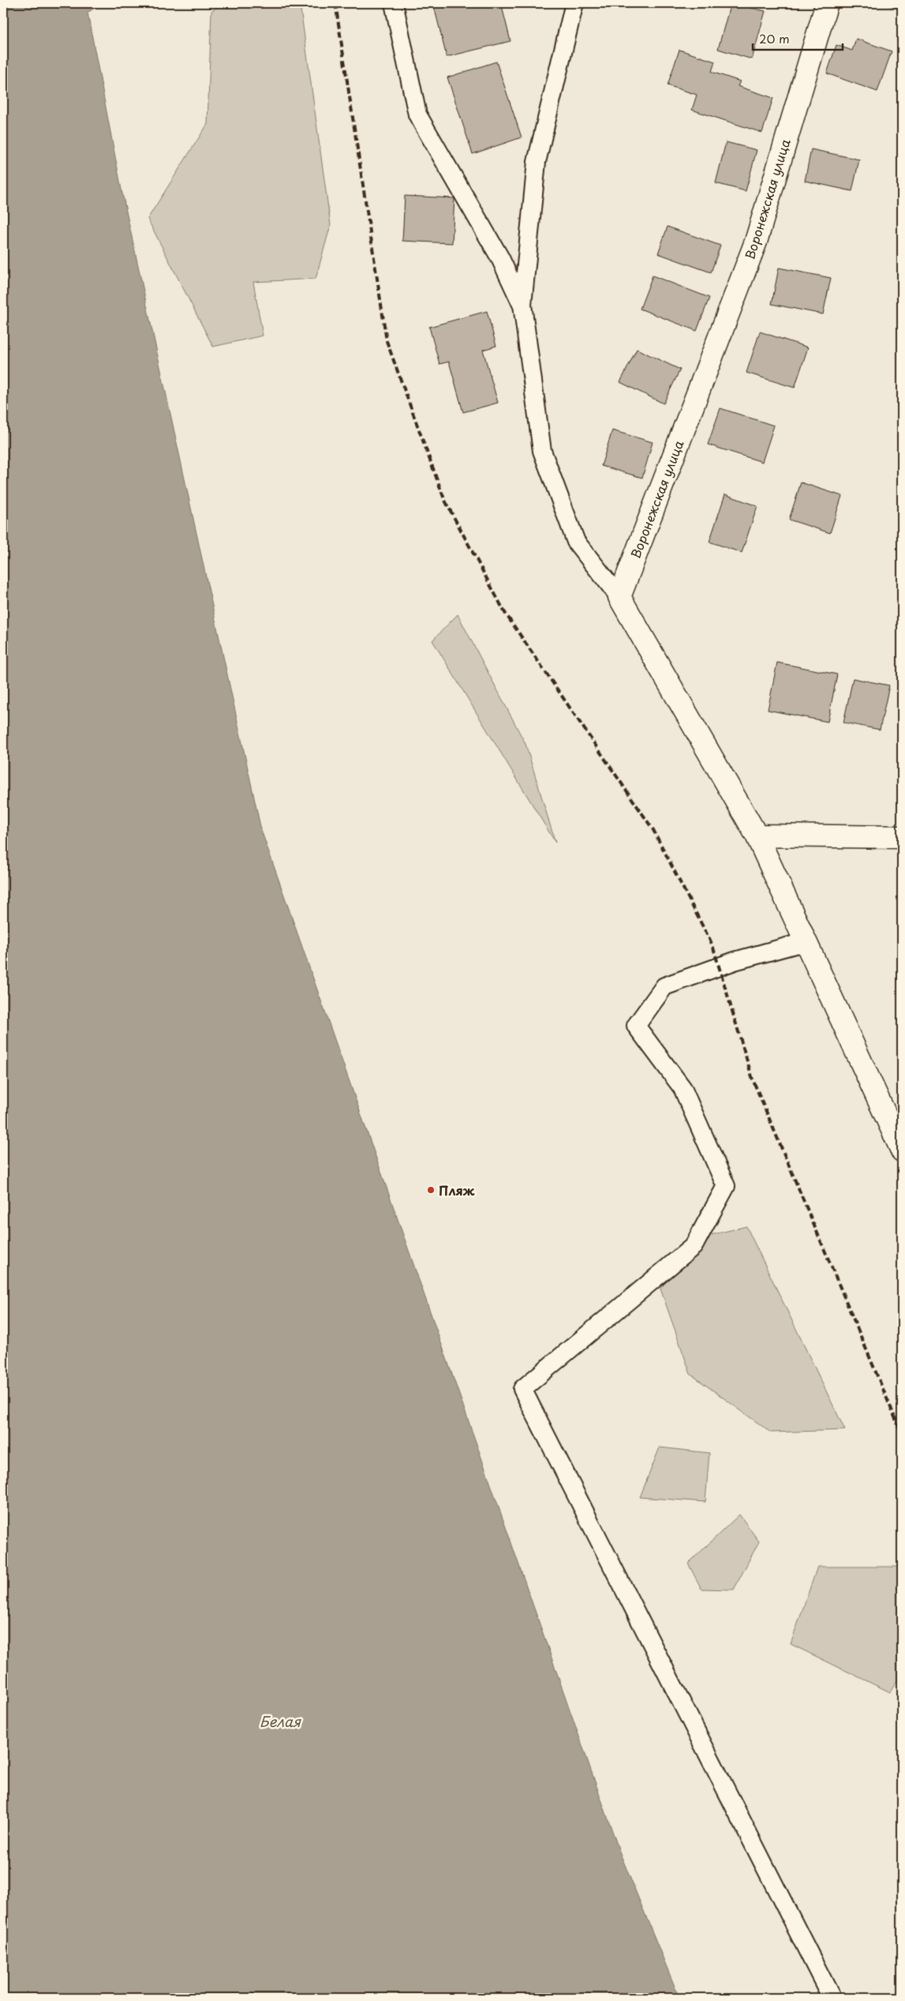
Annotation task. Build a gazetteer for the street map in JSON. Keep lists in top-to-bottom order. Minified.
{"streets":{"street":["Воронежская улица"]},"water":["Белая"],"places":["Пляж"],"scale_bar":"20 m"}
